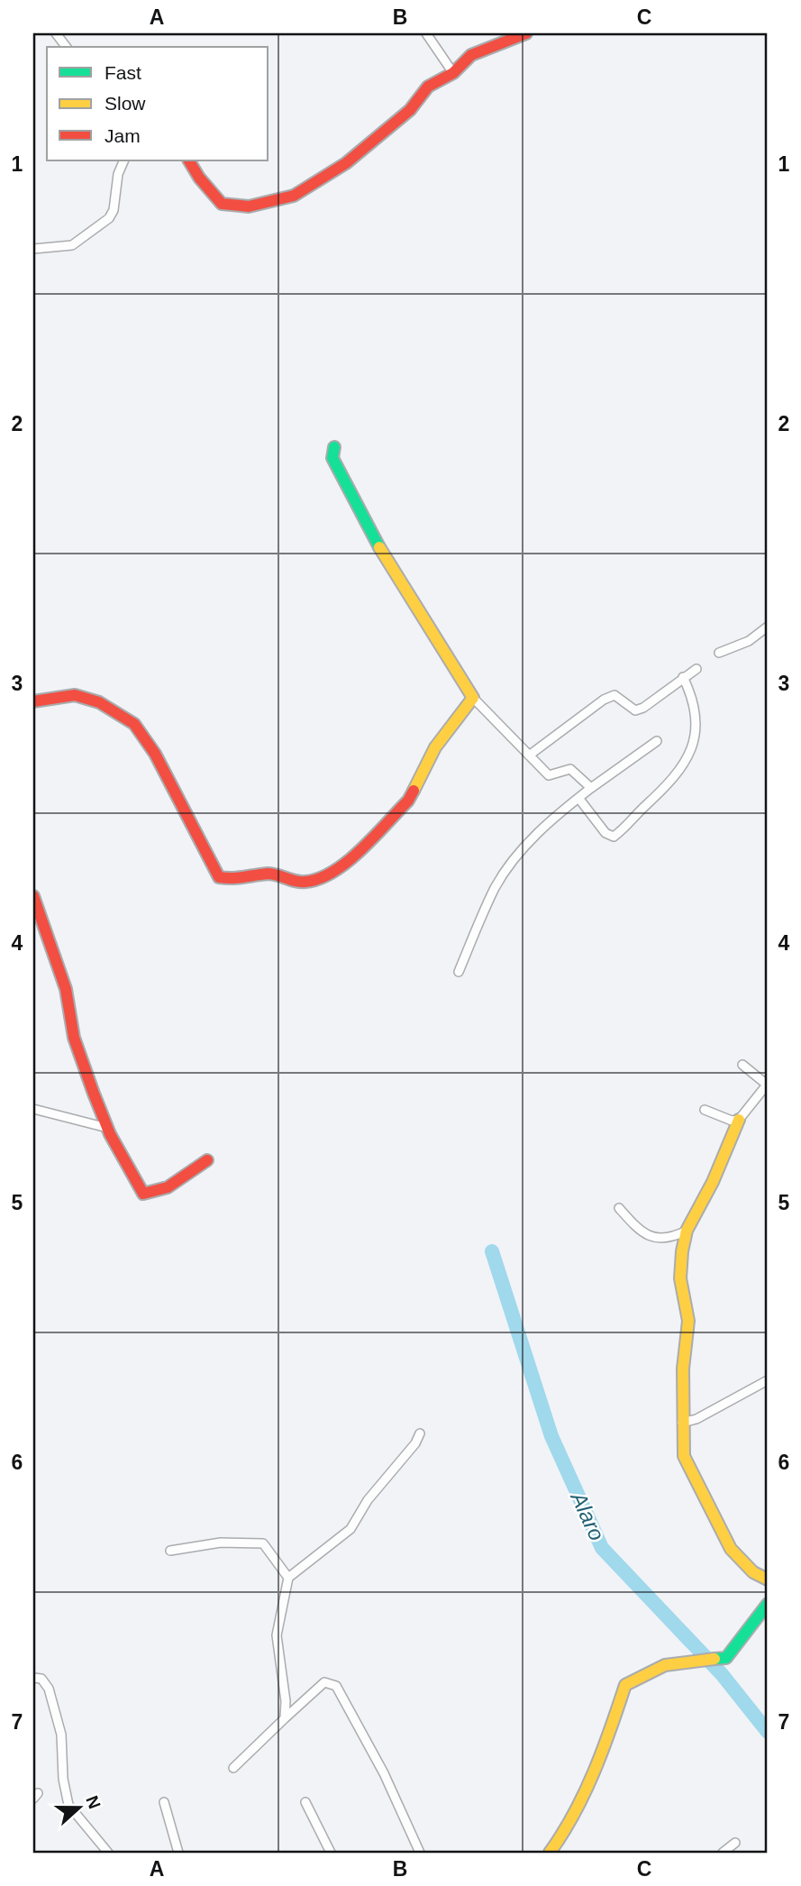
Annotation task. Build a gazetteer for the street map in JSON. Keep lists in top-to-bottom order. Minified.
{"water":["Alaro"],"legend":["Fast","Slow","Jam"],"north":"right","grid":{"columns":["A","B","C"],"rows":["1","2","3","4","5","6","7"]}}
